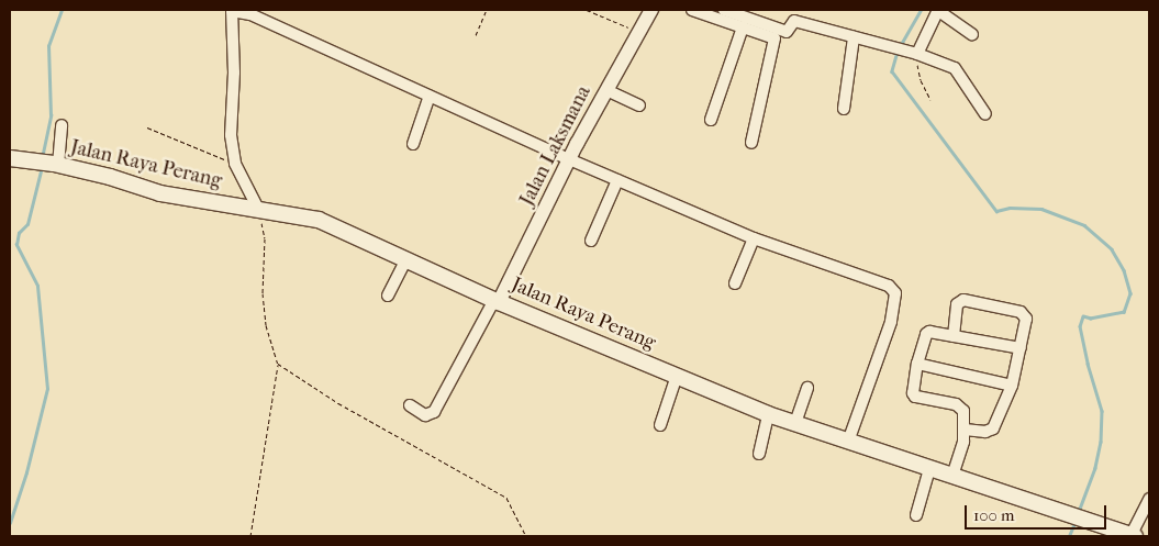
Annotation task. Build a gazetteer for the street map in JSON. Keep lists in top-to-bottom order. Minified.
{"streets":{"main road":["Jalan Raya Perang"],"street":["Jalan Laksmana"]},"crossings":[["Jalan Laksmana","Jalan Raya Perang"]],"scale_bar":"100 m"}
